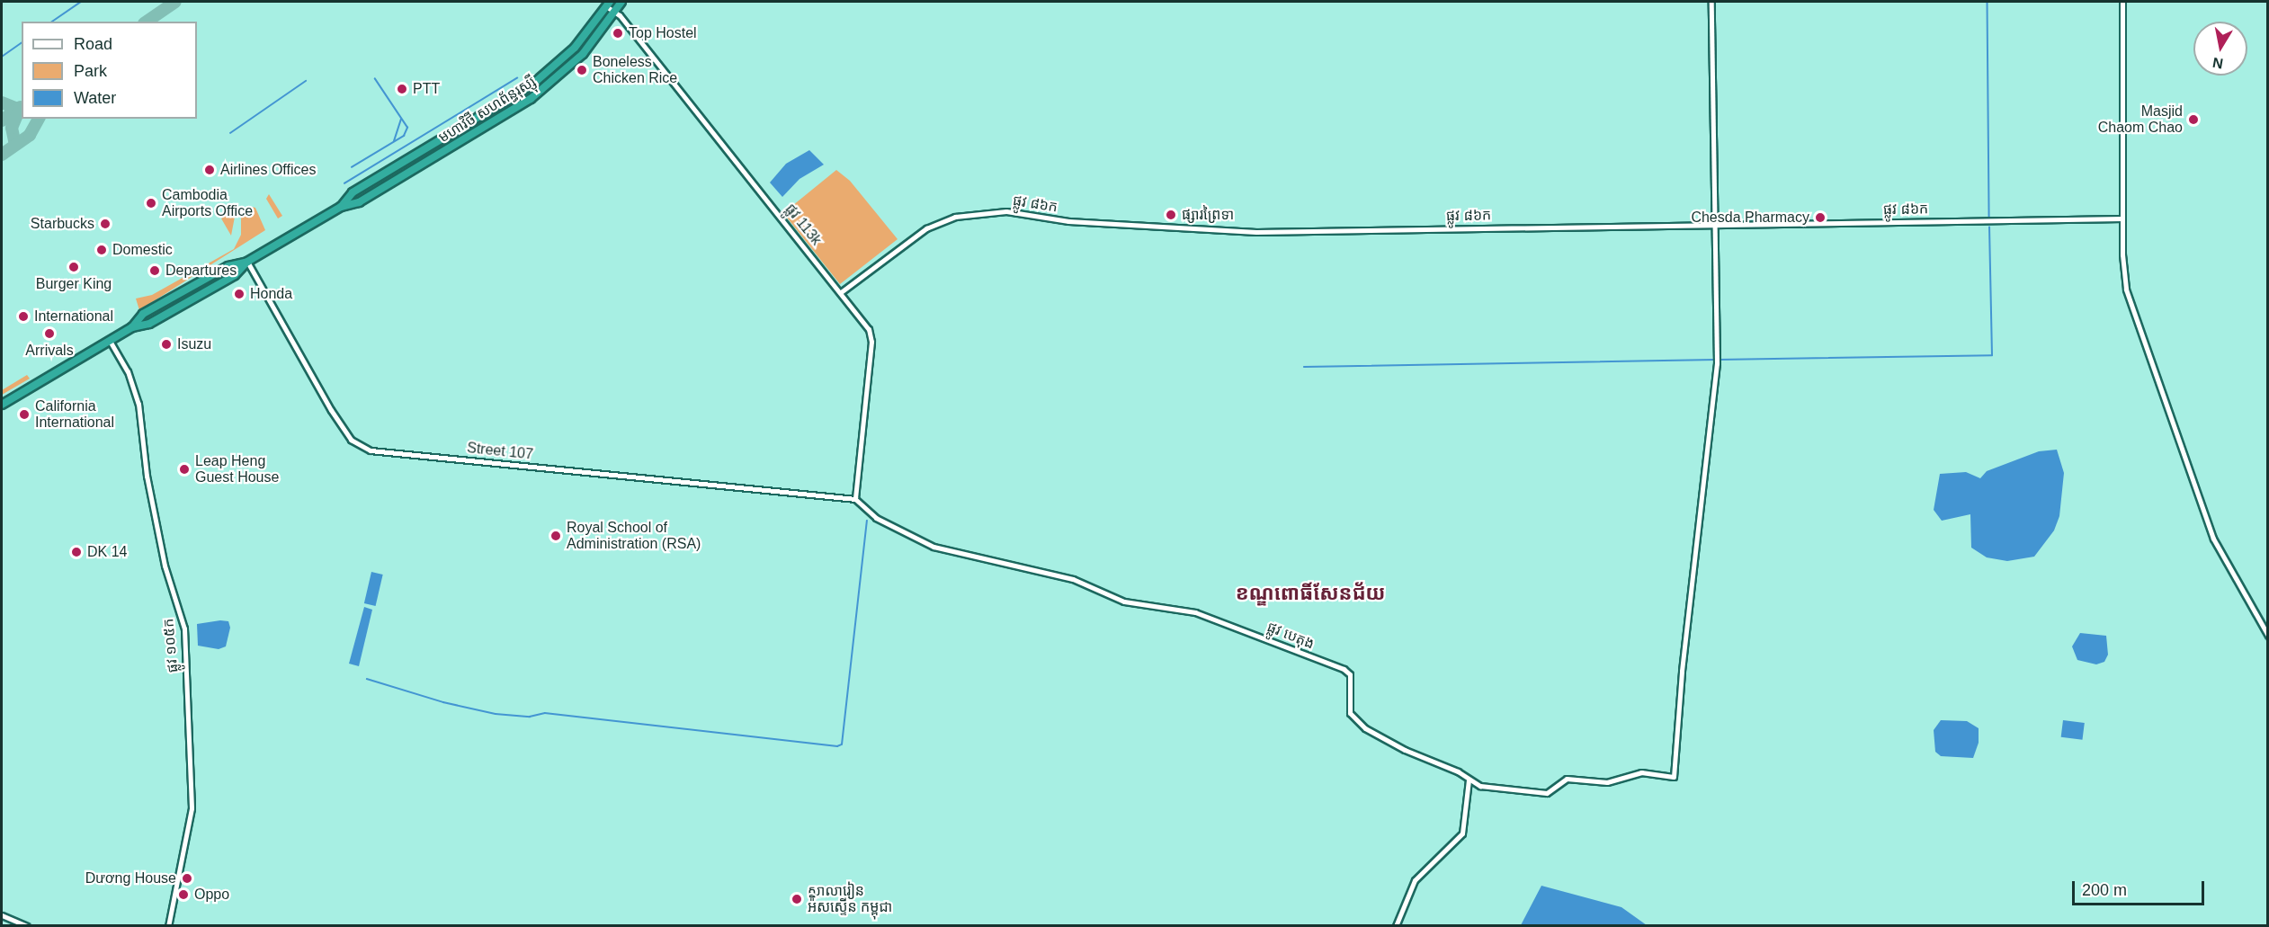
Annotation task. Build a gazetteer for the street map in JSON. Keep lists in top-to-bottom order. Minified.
{"streets":{"highway":["មហាវិថី សហព័ន្ធរុស្ស៊ី"],"street":["ផ្លូវ ៨៦ក","ផ្លូវ 113k","Street 107","ផ្លូវ បេតុង","ផ្លូវ ១០៥ក"]},"crossings":[["មហាវិថី សហព័ន្ធរុស្ស៊ី","ផ្លូវ 113k"],["មហាវិថី សហព័ន្ធរុស្ស៊ី","Street 107"],["មហាវិថី សហព័ន្ធរុស្ស៊ី","ផ្លូវ ១០៥ក"],["ផ្លូវ ៨៦ក","ផ្លូវ 113k"],["ផ្លូវ ៨៦ក","ផ្លូវ បេតុង"],["ផ្លូវ 113k","Street 107"],["ផ្លូវ 113k","ផ្លូវ បេតុង"],["Street 107","ផ្លូវ បេតុង"]],"districts":["ខណ្ឌពោធិ៍សែនជ័យ"],"places":["Top Hostel","Boneless Chicken Rice","PTT","Masjid Chaom Chao","Airlines Offices","Cambodia Airports Office","ផ្សារព្រៃទា","Chesda Pharmacy","Starbucks","Domestic","Burger King","Departures","Honda","International","Arrivals","Isuzu","California International","Leap Heng Guest House","Royal School of Administration (RSA)","DK 14","Dương House","Oppo","សាលារៀន អ៉ិសស្ទើន កម្ពុជា"],"legend":["Road","Park","Water"],"scale_bar":"200 m","north":"bottom"}
